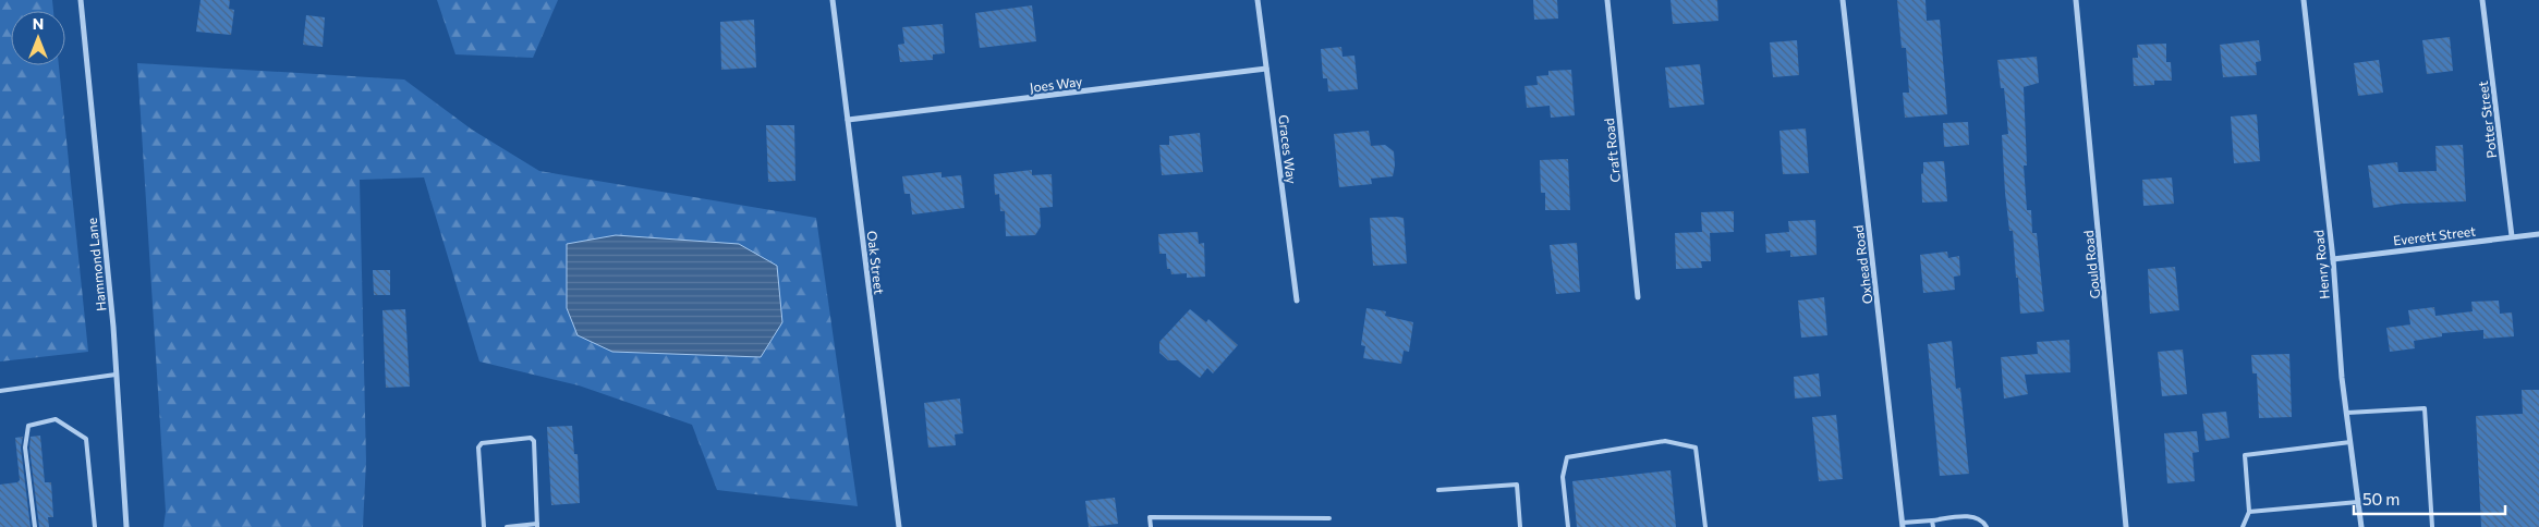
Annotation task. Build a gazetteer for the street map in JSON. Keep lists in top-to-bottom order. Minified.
{"streets":{"street":["Joes Way","Potter Street","Graces Way","Craft Road","Everett Street","Oak Street","Hammond Lane","Oxhead Road","Gould Road","Henry Road"]},"crossings":[["Joes Way","Graces Way"],["Joes Way","Oak Street"],["Potter Street","Everett Street"],["Everett Street","Henry Road"]],"scale_bar":"50 m","north":"top"}
